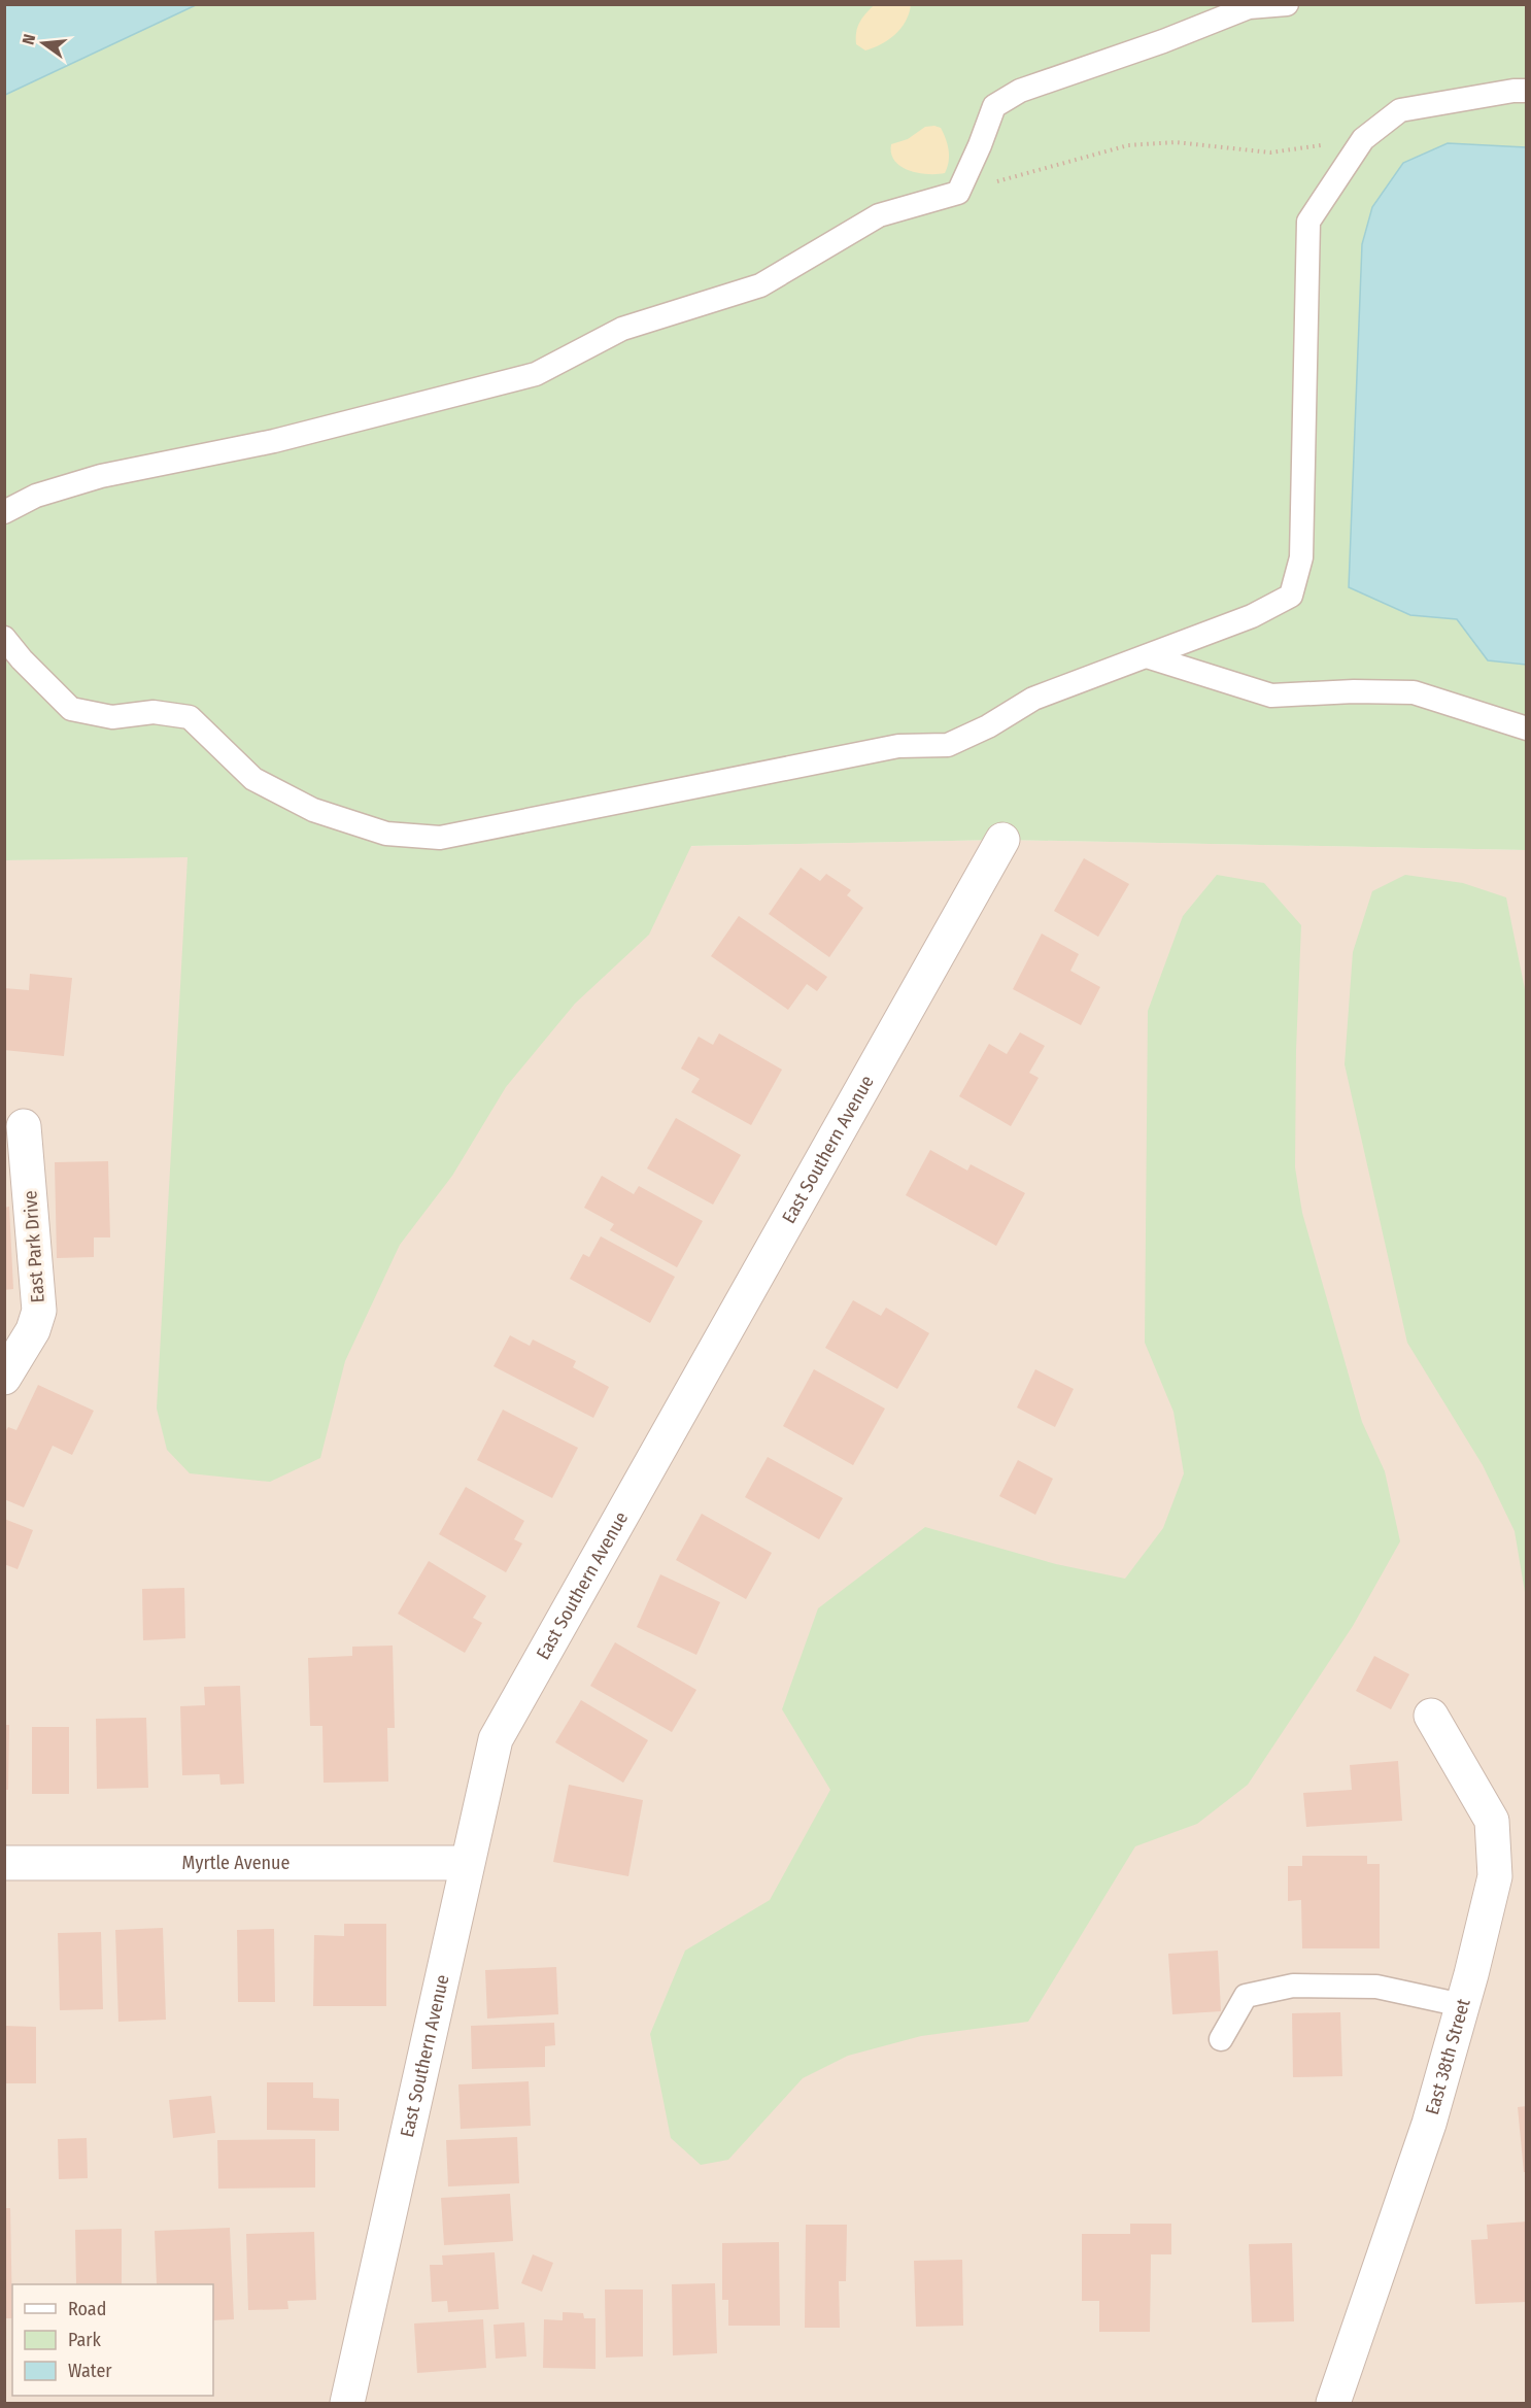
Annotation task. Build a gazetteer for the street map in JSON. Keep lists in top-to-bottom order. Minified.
{"streets":{"street":["East Southern Avenue","East Park Drive","Myrtle Avenue","East 38th Street"]},"crossings":[["East Southern Avenue","Myrtle Avenue"]],"legend":["Road","Park","Water"],"north":"left"}
